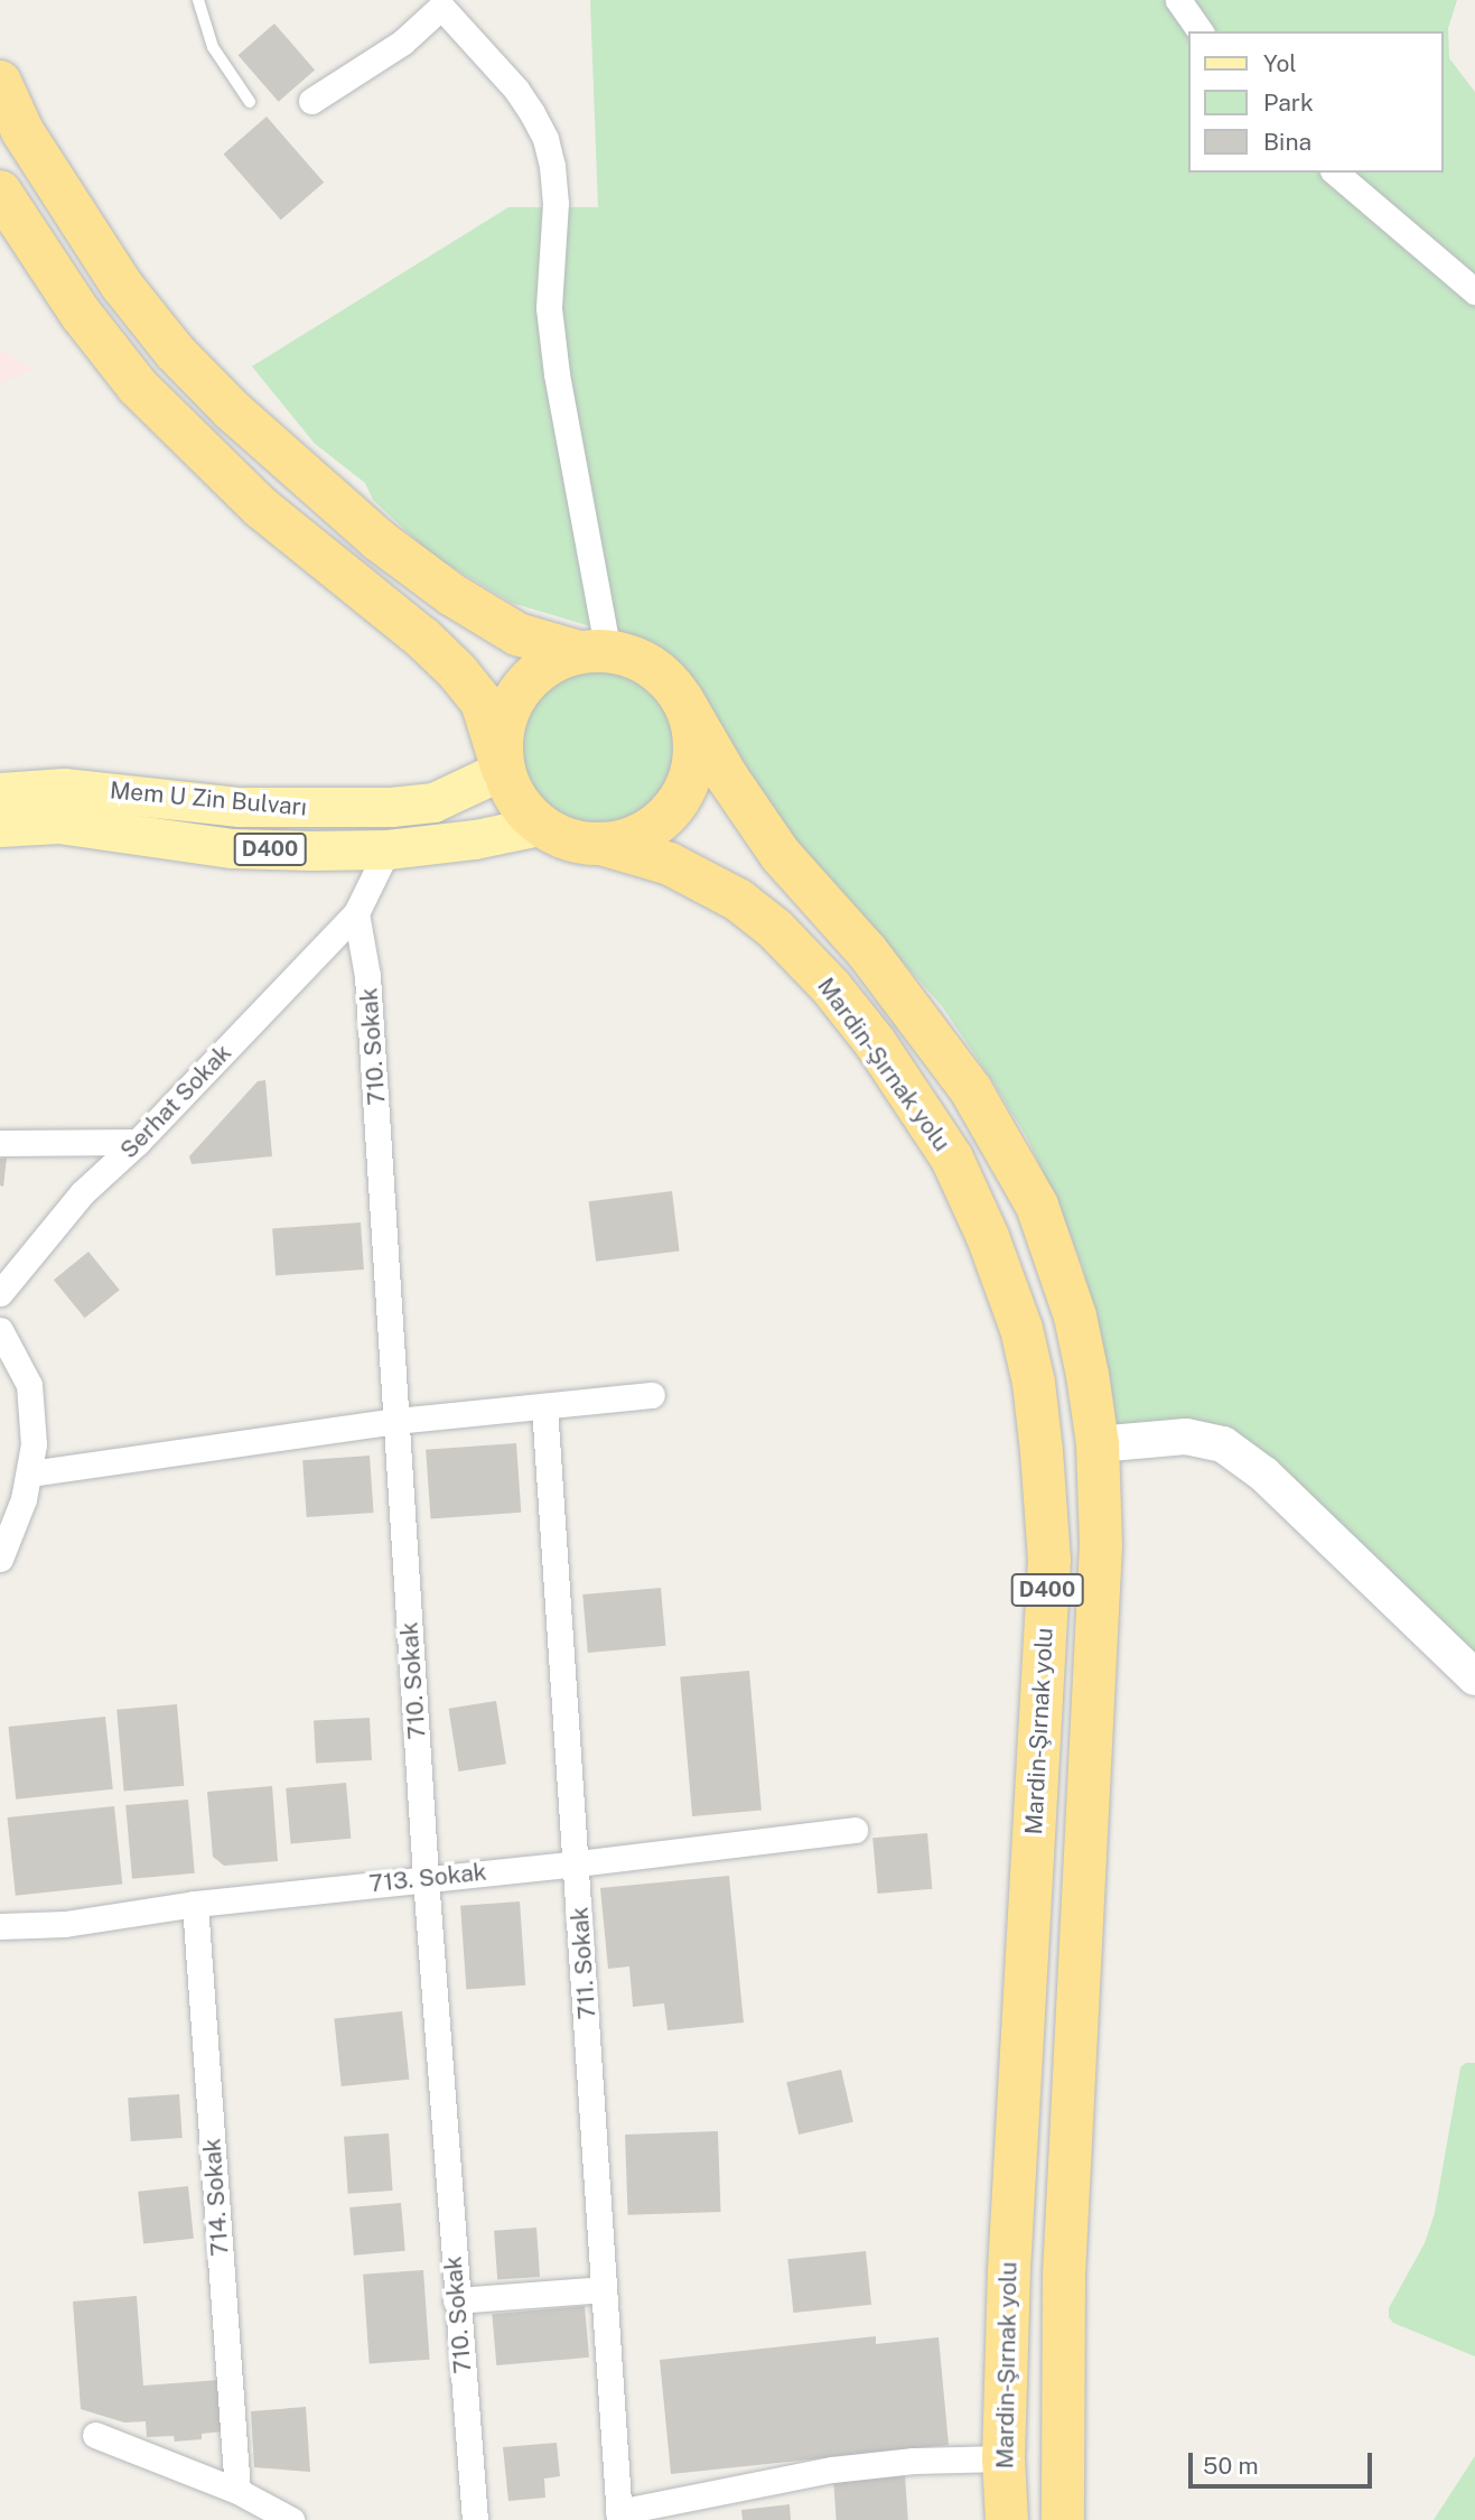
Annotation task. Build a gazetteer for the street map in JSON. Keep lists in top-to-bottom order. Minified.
{"streets":{"highway":["D400","Mardin-Şırnak yolu"],"main road":["Mem U Zin Bulvarı"],"street":["710. Sokak","Serhat Sokak","713. Sokak","711. Sokak","714. Sokak"]},"crossings":[["Mem U Zin Bulvarı","Mardin-Şırnak yolu"],["710. Sokak","Serhat Sokak"],["710. Sokak","713. Sokak"],["713. Sokak","711. Sokak"],["713. Sokak","714. Sokak"]],"legend":["Yol","Park","Bina"],"scale_bar":"50 m"}
